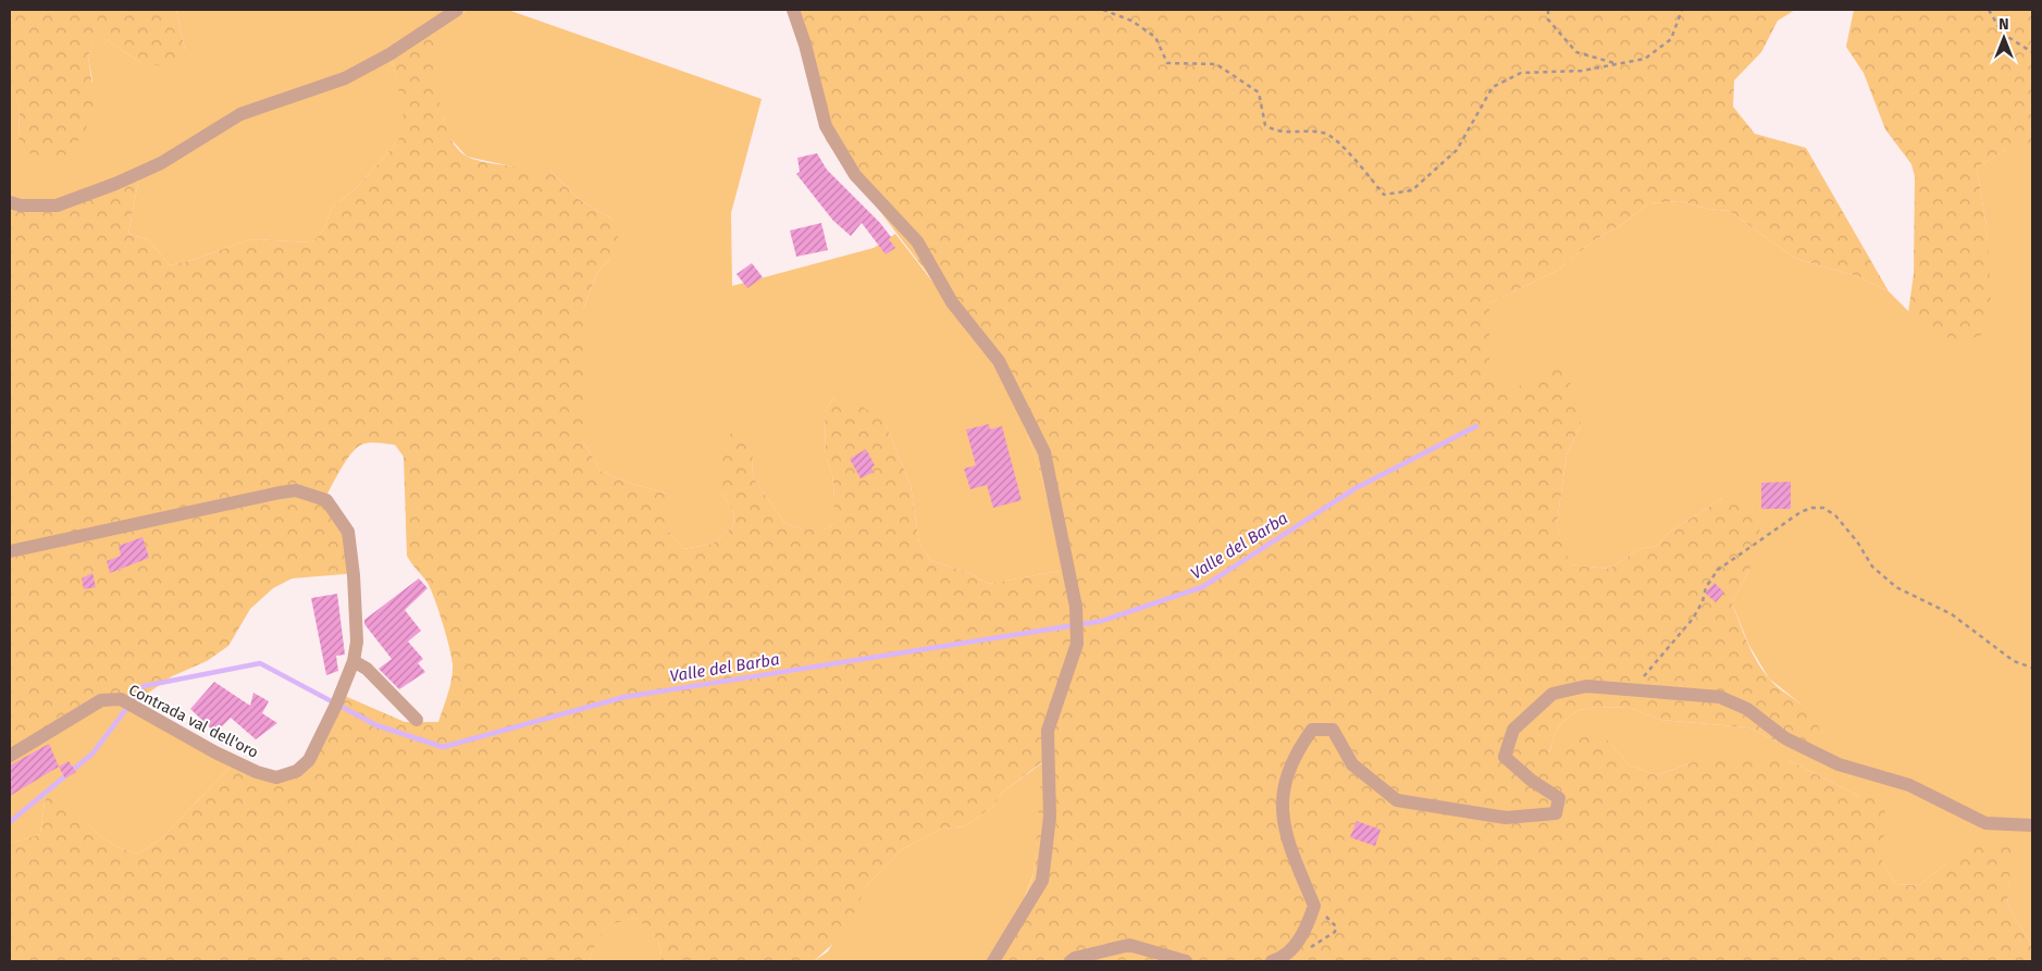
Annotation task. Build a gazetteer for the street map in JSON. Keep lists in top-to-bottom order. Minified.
{"streets":{"street":["Contrada val dell'oro"]},"water":["Valle del Barba"],"north":"top"}
